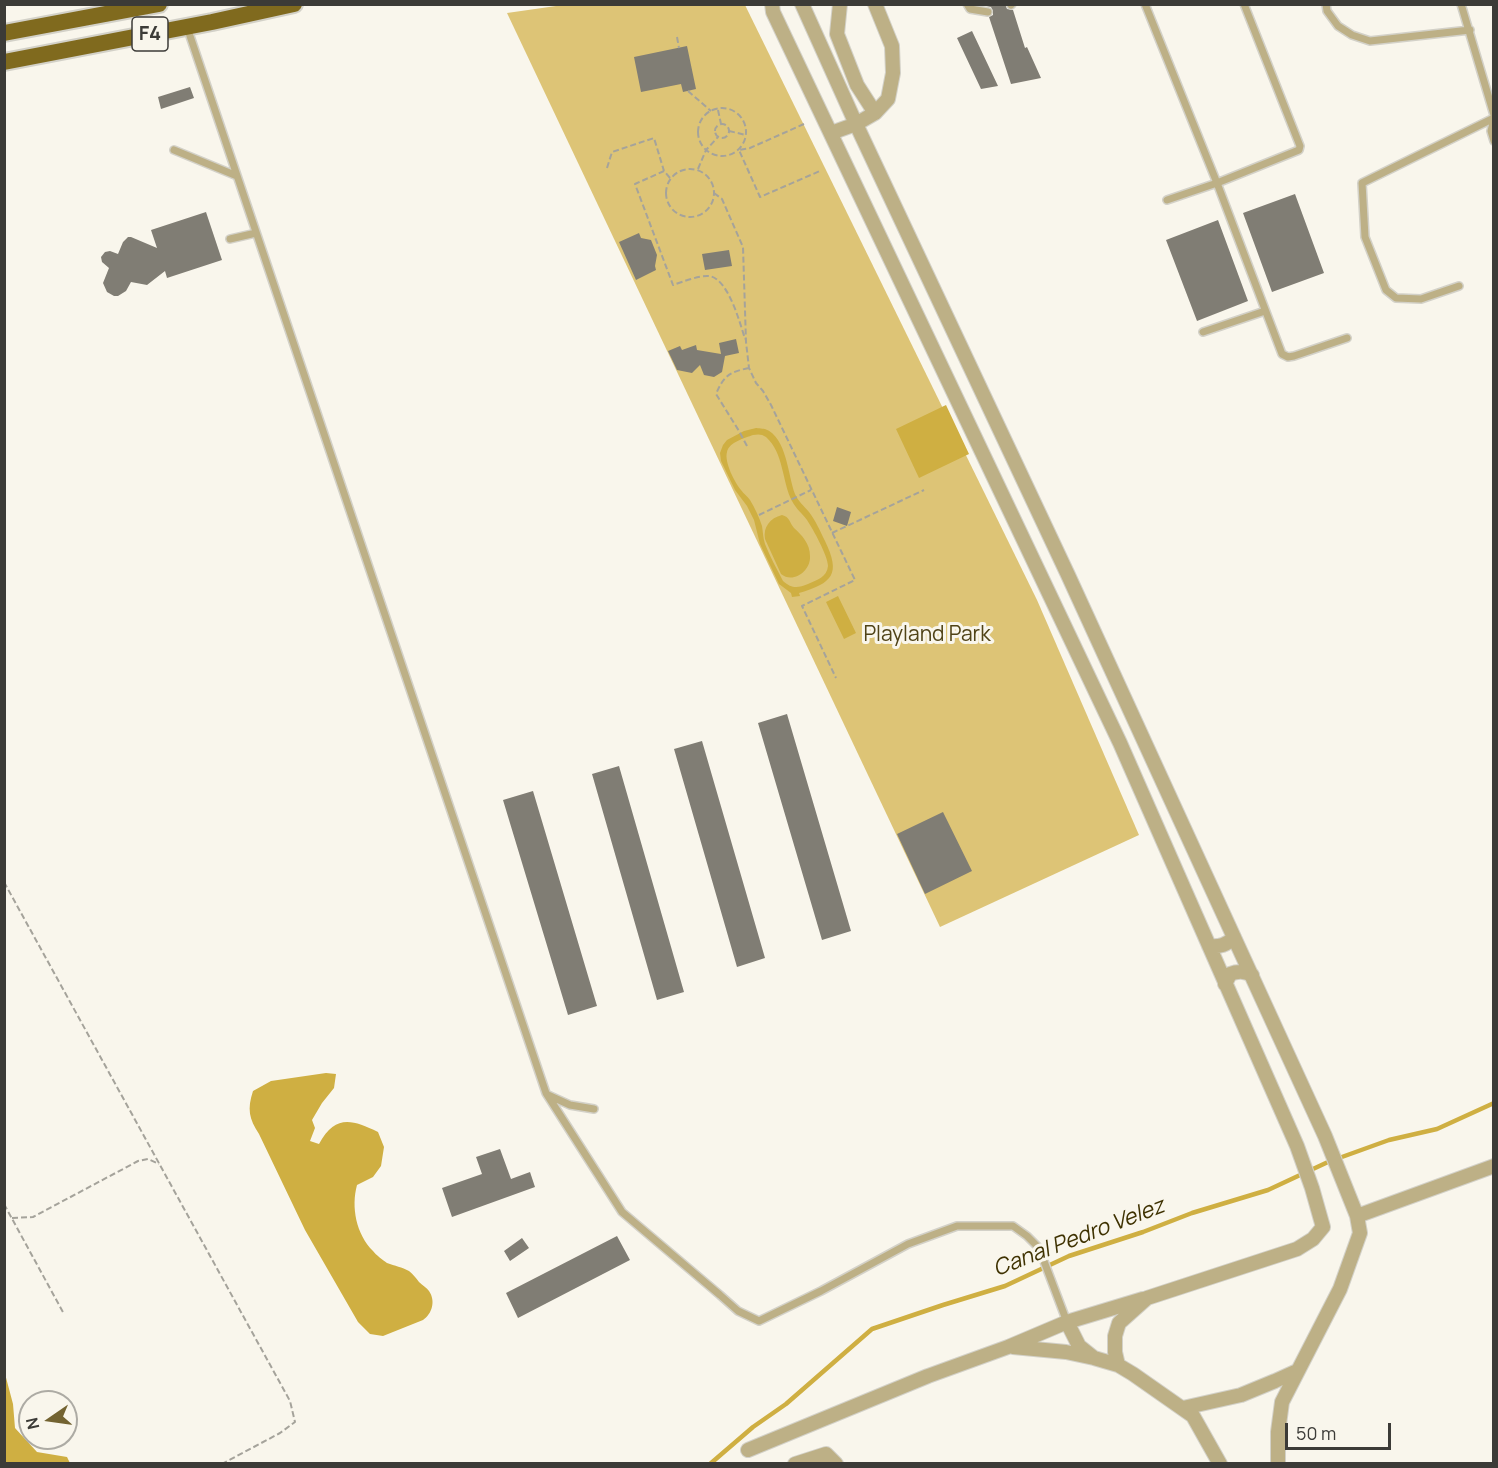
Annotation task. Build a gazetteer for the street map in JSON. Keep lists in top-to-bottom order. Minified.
{"streets":{"highway":["F4"]},"water":["Canal Pedro Velez"],"parks":["Playland Park"],"scale_bar":"50 m","north":"left"}
